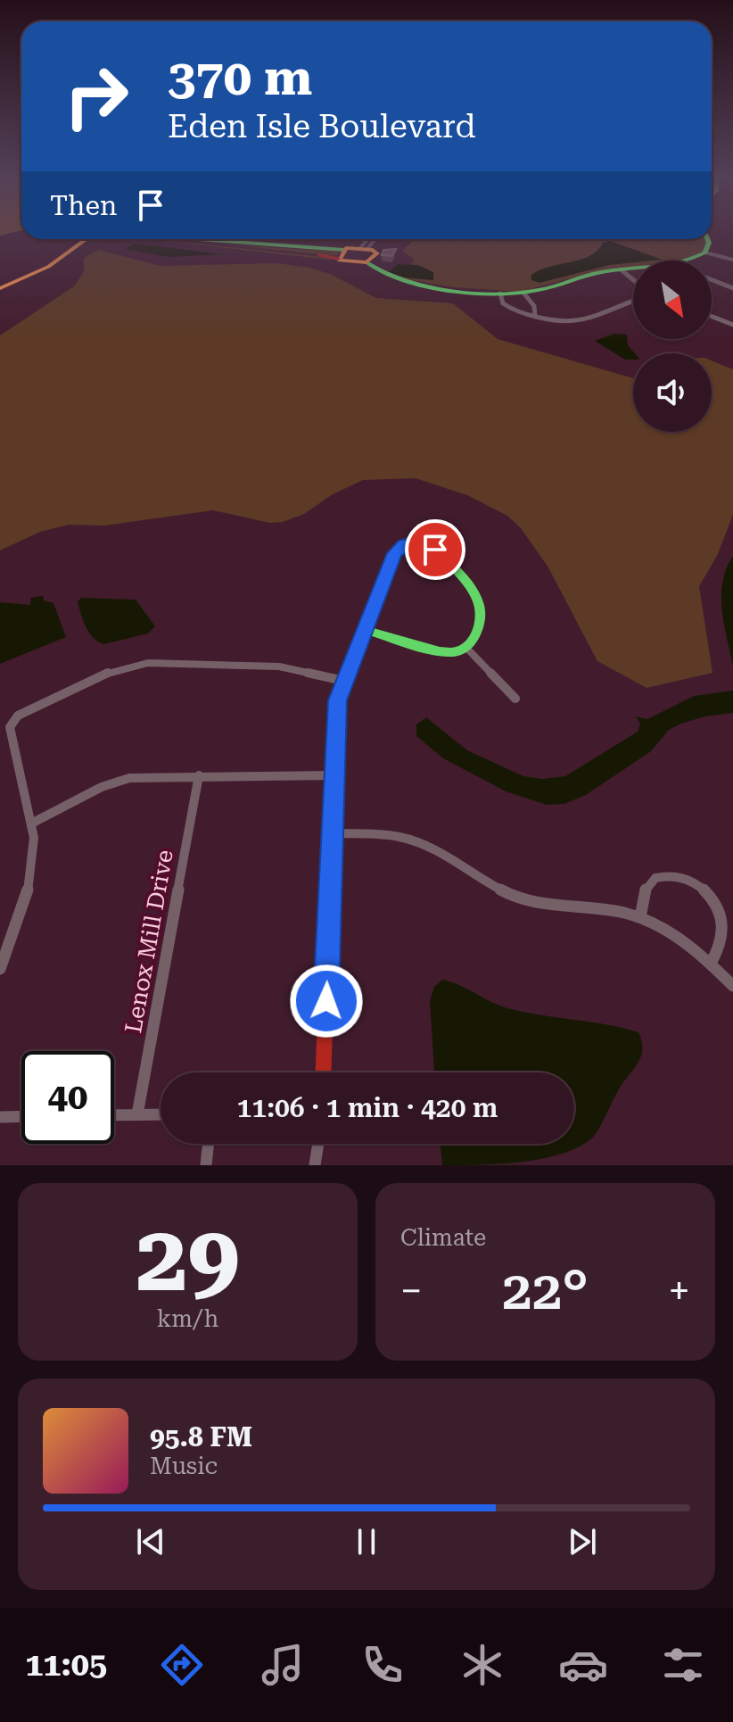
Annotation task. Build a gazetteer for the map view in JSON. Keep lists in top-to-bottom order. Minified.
{"streets":{"street":["Lenox Mill Drive"]},"north":"bottom right","page":{"turn":["370 m","Eden Isle Boulevard"],"then":"Then","limit":"40","trip":"11:06 · 1 min · 420 m","tile":[["29","km/h"],"Climate"],"heat":["−","22°","+"],"song":["95.8 FM","Music"],"tabs":"11:05"}}
